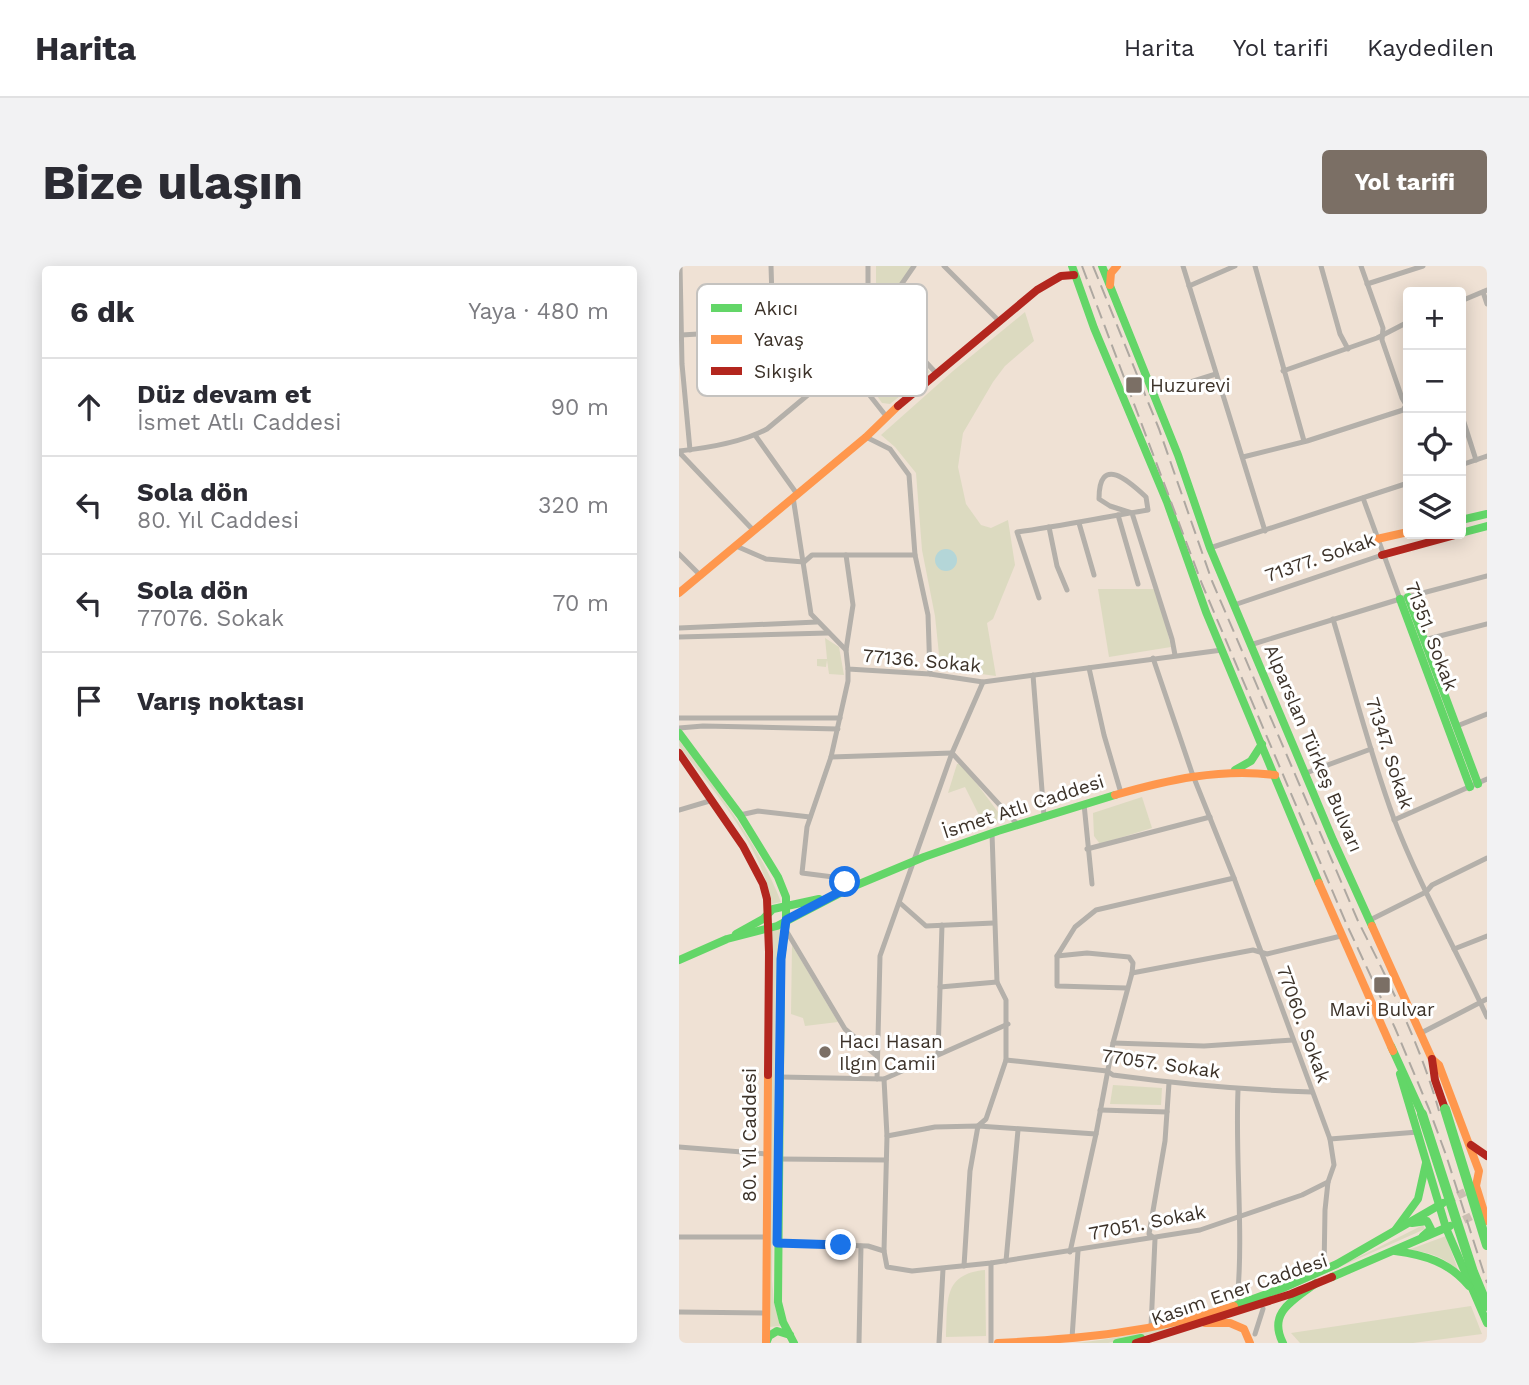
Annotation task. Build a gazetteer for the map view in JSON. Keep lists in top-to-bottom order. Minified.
{"streets":{"main road":["71377. Sokak","71351. Sokak","Alparslan Türkeş Bulvarı","İsmet Atlı Caddesi","80. Yıl Caddesi","Kasım Ener Caddesi"],"street":["77136. Sokak","71347. Sokak","77060. Sokak","77057. Sokak","77051. Sokak"]},"crossings":[["71377. Sokak","71351. Sokak"],["71377. Sokak","Alparslan Türkeş Bulvarı"],["77136. Sokak","77060. Sokak"],["İsmet Atlı Caddesi","77060. Sokak"],["İsmet Atlı Caddesi","80. Yıl Caddesi"],["77060. Sokak","77057. Sokak"],["77060. Sokak","77051. Sokak"],["77060. Sokak","Kasım Ener Caddesi"]],"places":{"transit":["Huzurevi","Mavi Bulvar"],"other":["Hacı Hasan Ilgın Camii"]},"legend":["Akıcı","Yavaş","Sıkışık"],"page":{"header":"Harita","nav":["Harita","Yol tarifi","Kaydedilen"],"buttons":"Yol tarifi","title":"Bize ulaşın","heading":["6 dk","Yaya · 480 m"],"map_buttons":["+","−"],"list":[["Düz devam et","İsmet Atlı Caddesi","90 m"],["Sola dön","80. Yıl Caddesi","320 m"],["Sola dön","77076. Sokak","70 m"],"Varış noktası"]}}
